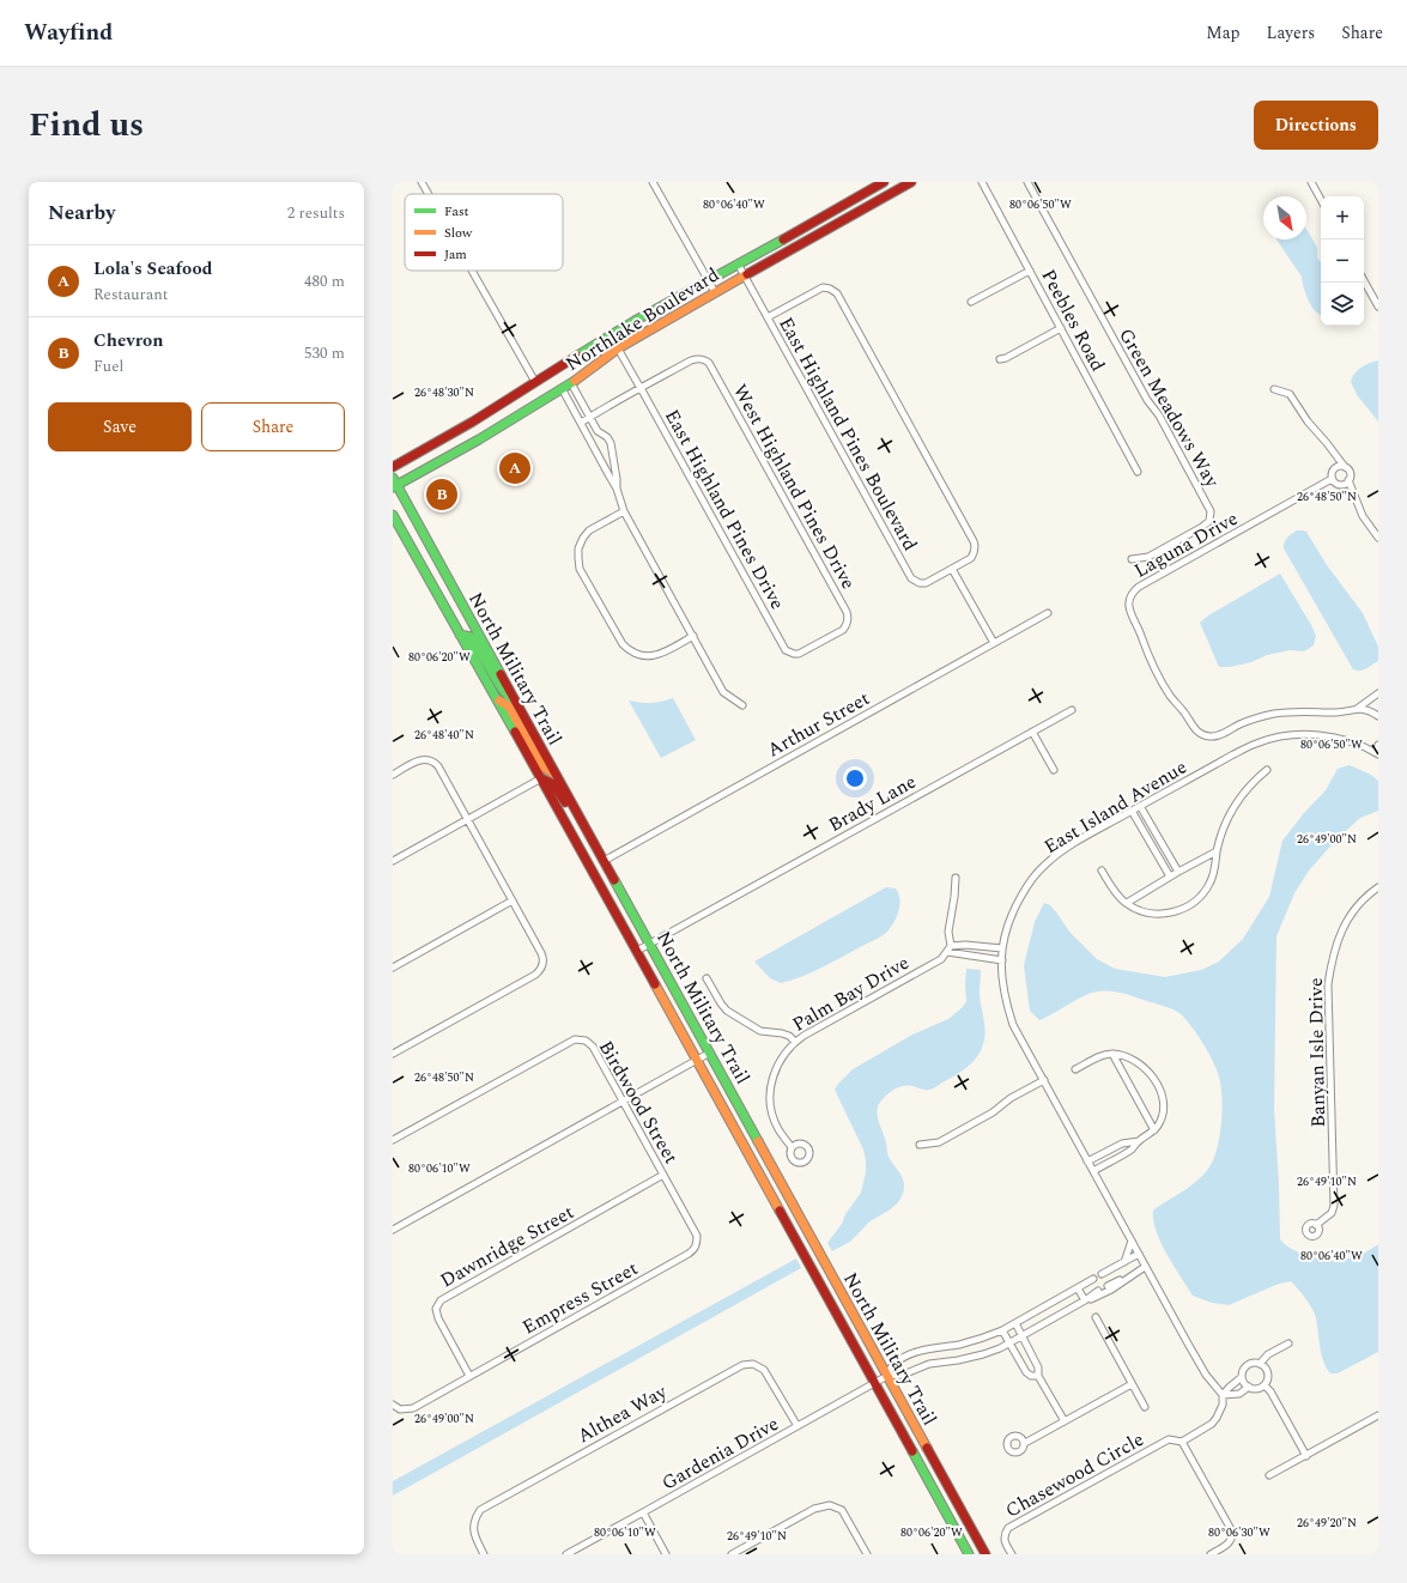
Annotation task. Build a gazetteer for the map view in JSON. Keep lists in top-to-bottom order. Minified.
{"streets":{"main road":["Northlake Boulevard","North Military Trail"],"street":["Peebles Road","Green Meadows Way","East Highland Pines Boulevard","West Highland Pines Drive","East Highland Pines Drive","Laguna Drive","Arthur Street","Brady Lane","East Island Avenue","Palm Bay Drive","Banyan Isle Drive","Birdwood Street","Dawnridge Street","Empress Street","Althea Way","Gardenia Drive","Chasewood Circle"]},"crossings":[["Northlake Boulevard","East Highland Pines Boulevard"],["Northlake Boulevard","East Highland Pines Drive"],["Northlake Boulevard","North Military Trail"],["West Highland Pines Drive","East Highland Pines Drive"],["North Military Trail","Arthur Street"],["North Military Trail","Brady Lane"],["North Military Trail","Gardenia Drive"],["East Island Avenue","Gardenia Drive"],["East Island Avenue","Chasewood Circle"],["Birdwood Street","Dawnridge Street"],["Birdwood Street","Empress Street"],["Dawnridge Street","Empress Street"],["Althea Way","Gardenia Drive"]],"legend":["Fast","Slow","Jam"],"north":"bottom right","page":{"header":"Wayfind","nav":["Map","Layers","Share"],"title":"Find us","buttons":["Directions",["Save","Share"]],"heading":["Nearby","2 results"],"map_buttons":["+","−"],"list":[{"mark":"A","name":"Lola's Seafood","note":"Restaurant","value":"480 m"},{"mark":"B","name":"Chevron","note":"Fuel","value":"530 m"}],"pins":["A","B"]},"coordinates":["80°06'40\"W","80°06'50\"W","26°48'30\"N","26°48'50\"N","80°06'20\"W","26°48'40\"N","26°49'00\"N","80°06'10\"W","26°49'10\"N","26°49'20\"N","80°06'30\"W"]}
